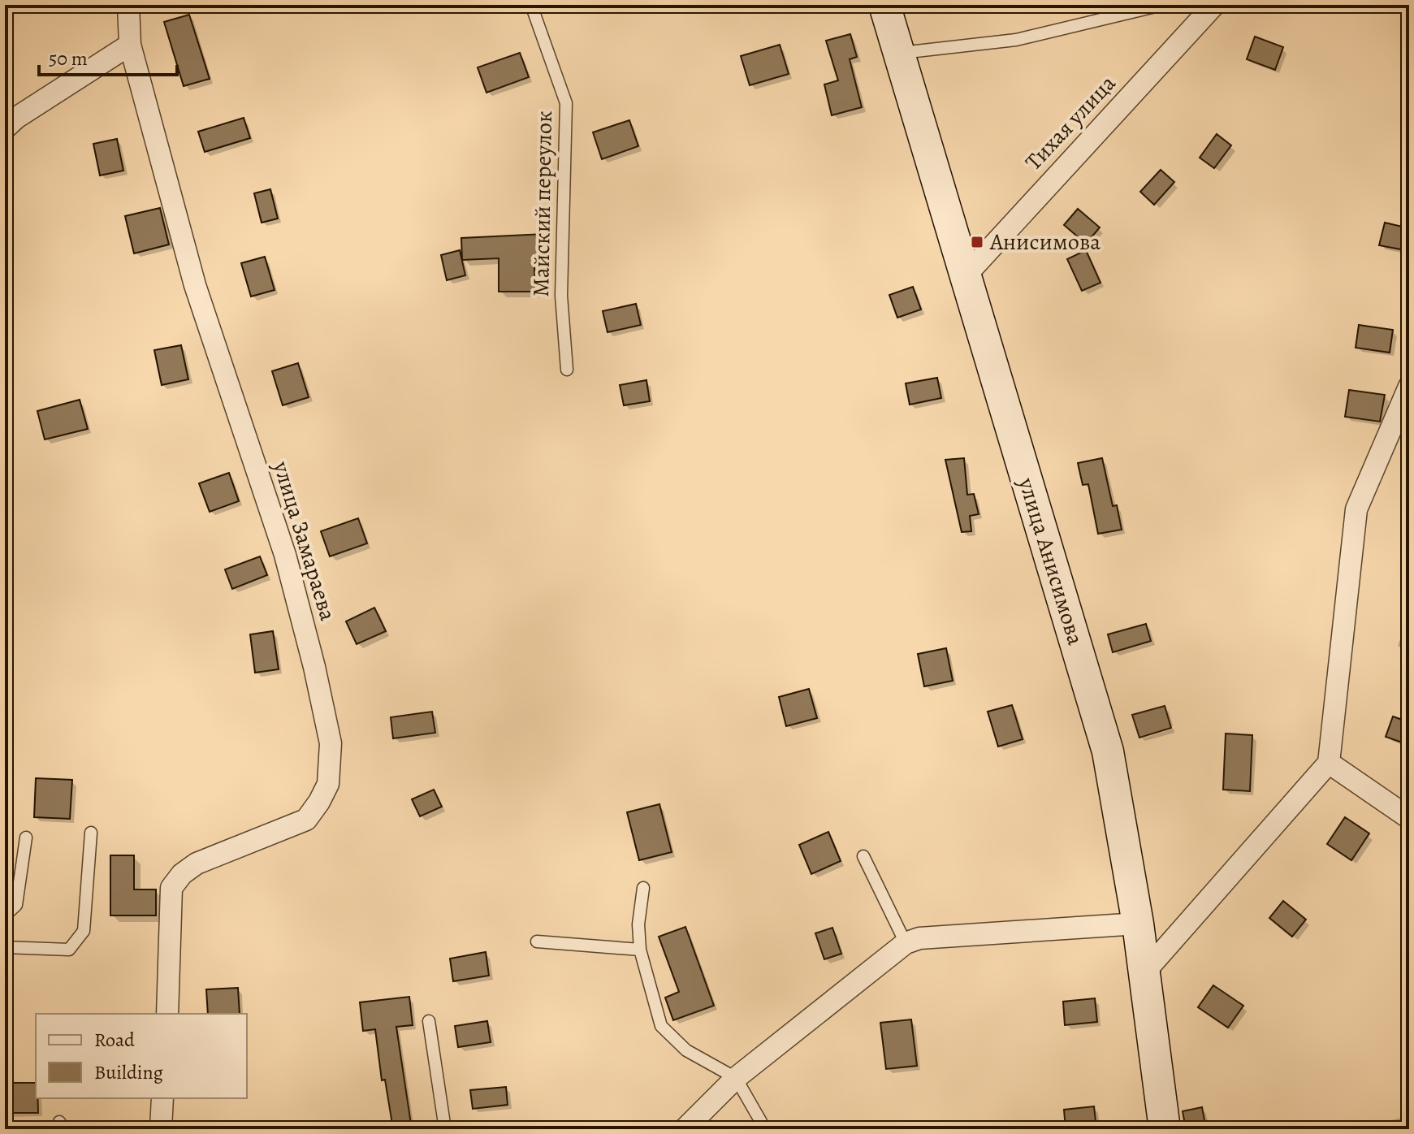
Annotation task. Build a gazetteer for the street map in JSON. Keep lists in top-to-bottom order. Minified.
{"streets":{"street":["Тихая улица","улица Замараева","улица Анисимова"],"lane":["Майский переулок"]},"crossings":[["Тихая улица","улица Анисимова"]],"places":{"transit":["Анисимова"]},"legend":["Road","Building"],"scale_bar":"50 m"}
